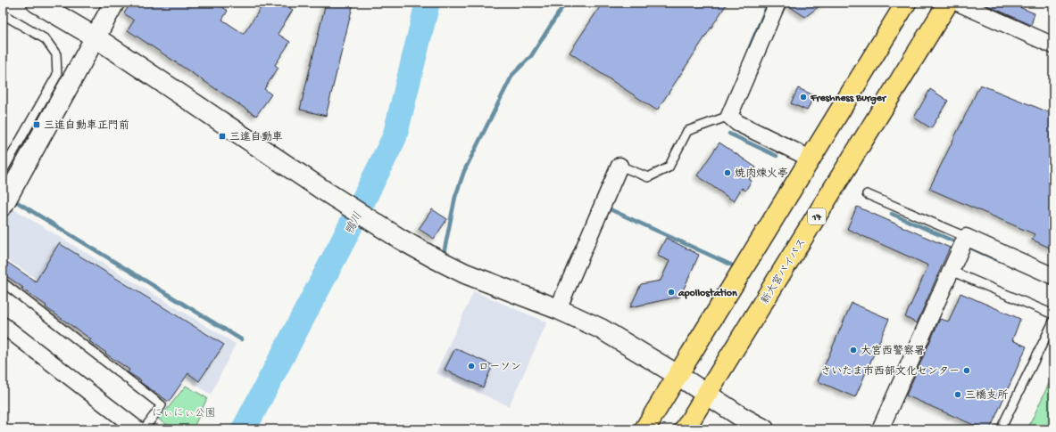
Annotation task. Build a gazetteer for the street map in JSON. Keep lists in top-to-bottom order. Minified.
{"streets":{"highway":["17","新大宮バイパス"]},"water":["鴨川"],"parks":["にぃにぃ公園"],"places":{"other":["Freshness Burger","焼肉煉火亭","apollostation","大宮西警察署","ローソン","さいたま市西部文化センター","三橋支所"],"transit":["三進自動車正門前","三進自動車"]}}
